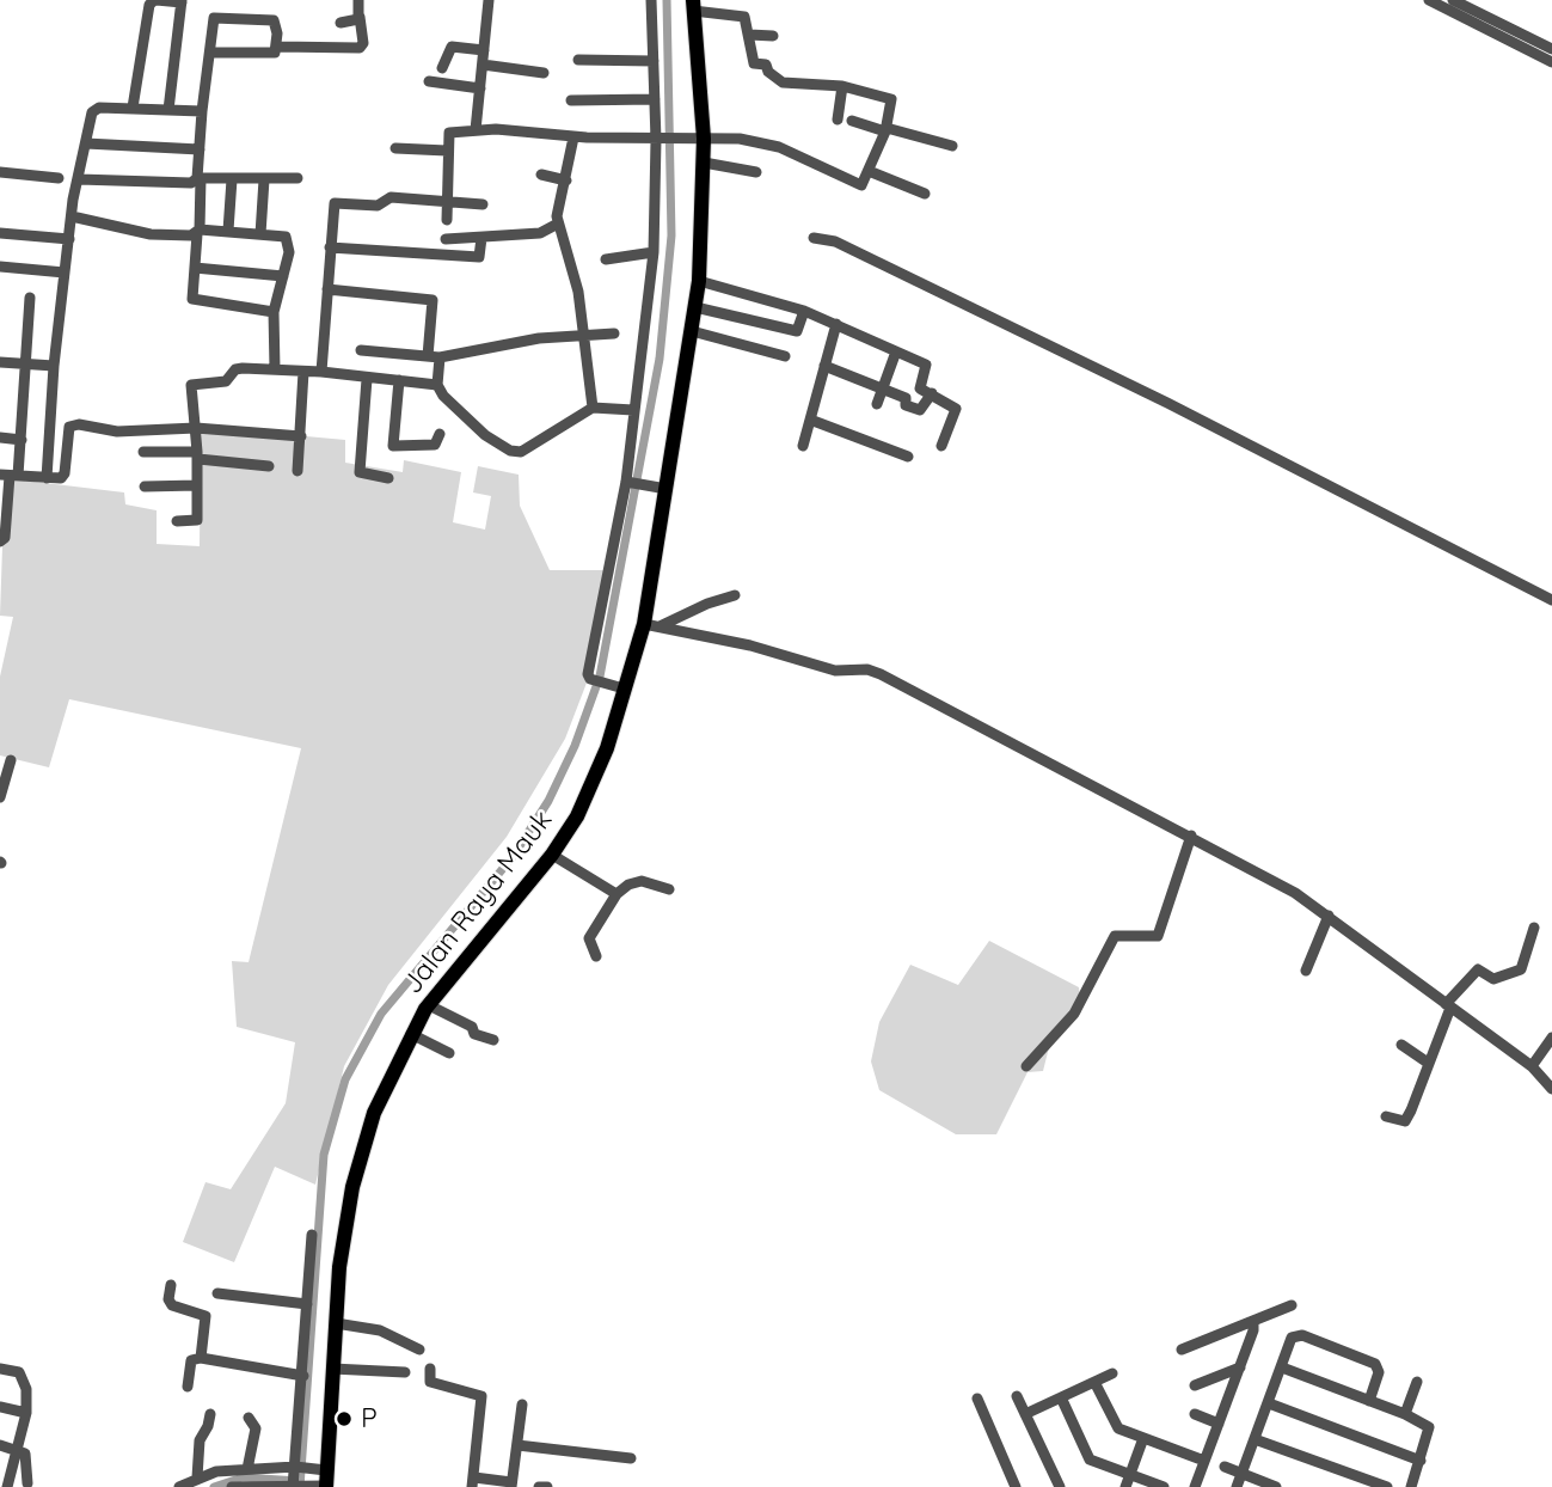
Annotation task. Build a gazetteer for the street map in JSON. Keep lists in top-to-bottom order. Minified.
{"streets":{"main road":["Jalan Raya Mauk"]},"places":["P"]}
